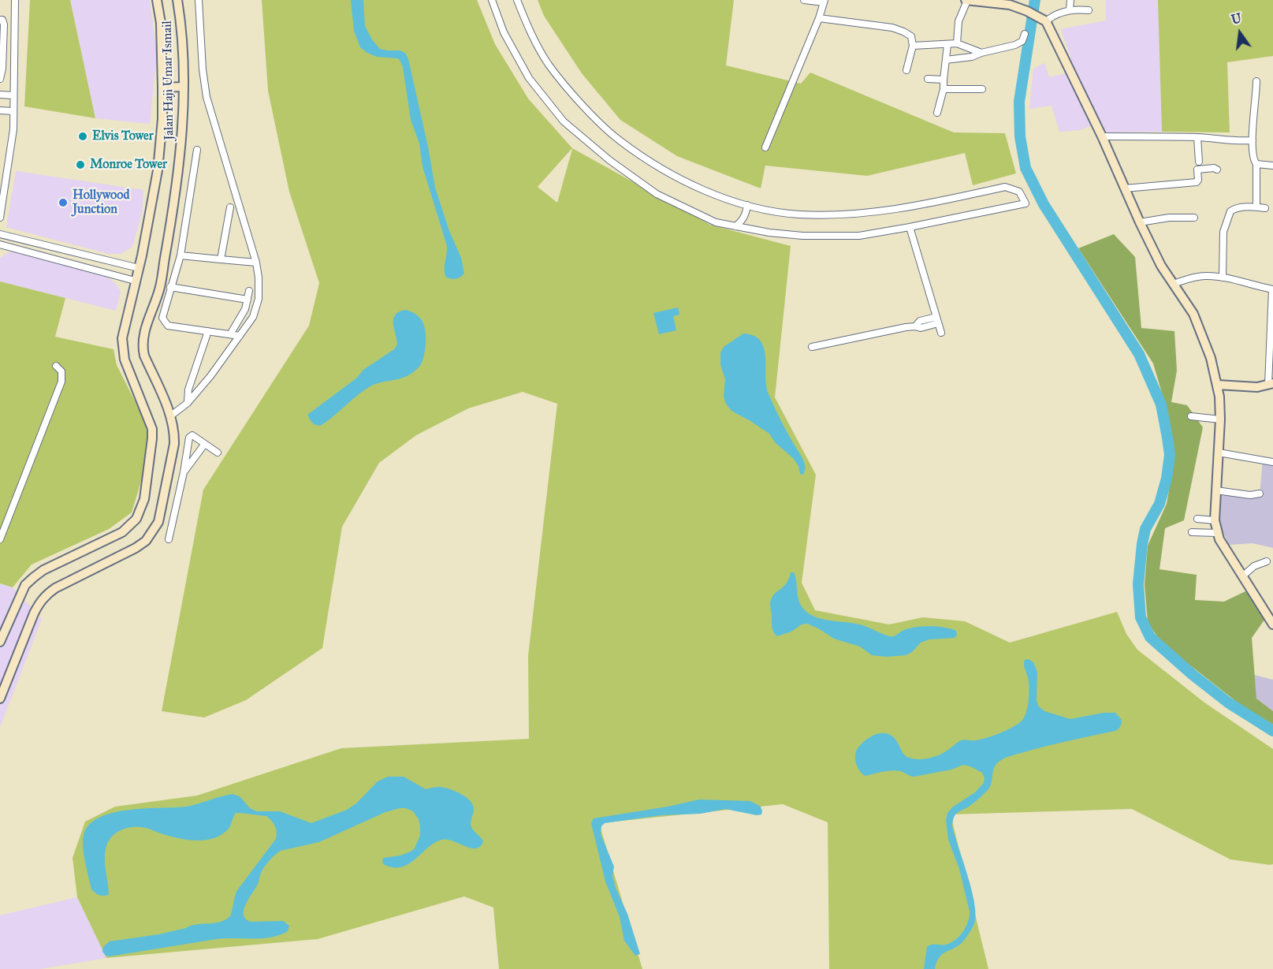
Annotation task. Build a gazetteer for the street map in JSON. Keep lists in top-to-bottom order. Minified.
{"streets":{"main road":["Jalan Haji Umar Ismail"]},"places":["Elvis Tower","Monroe Tower","Hollywood Junction"],"north":"top"}
